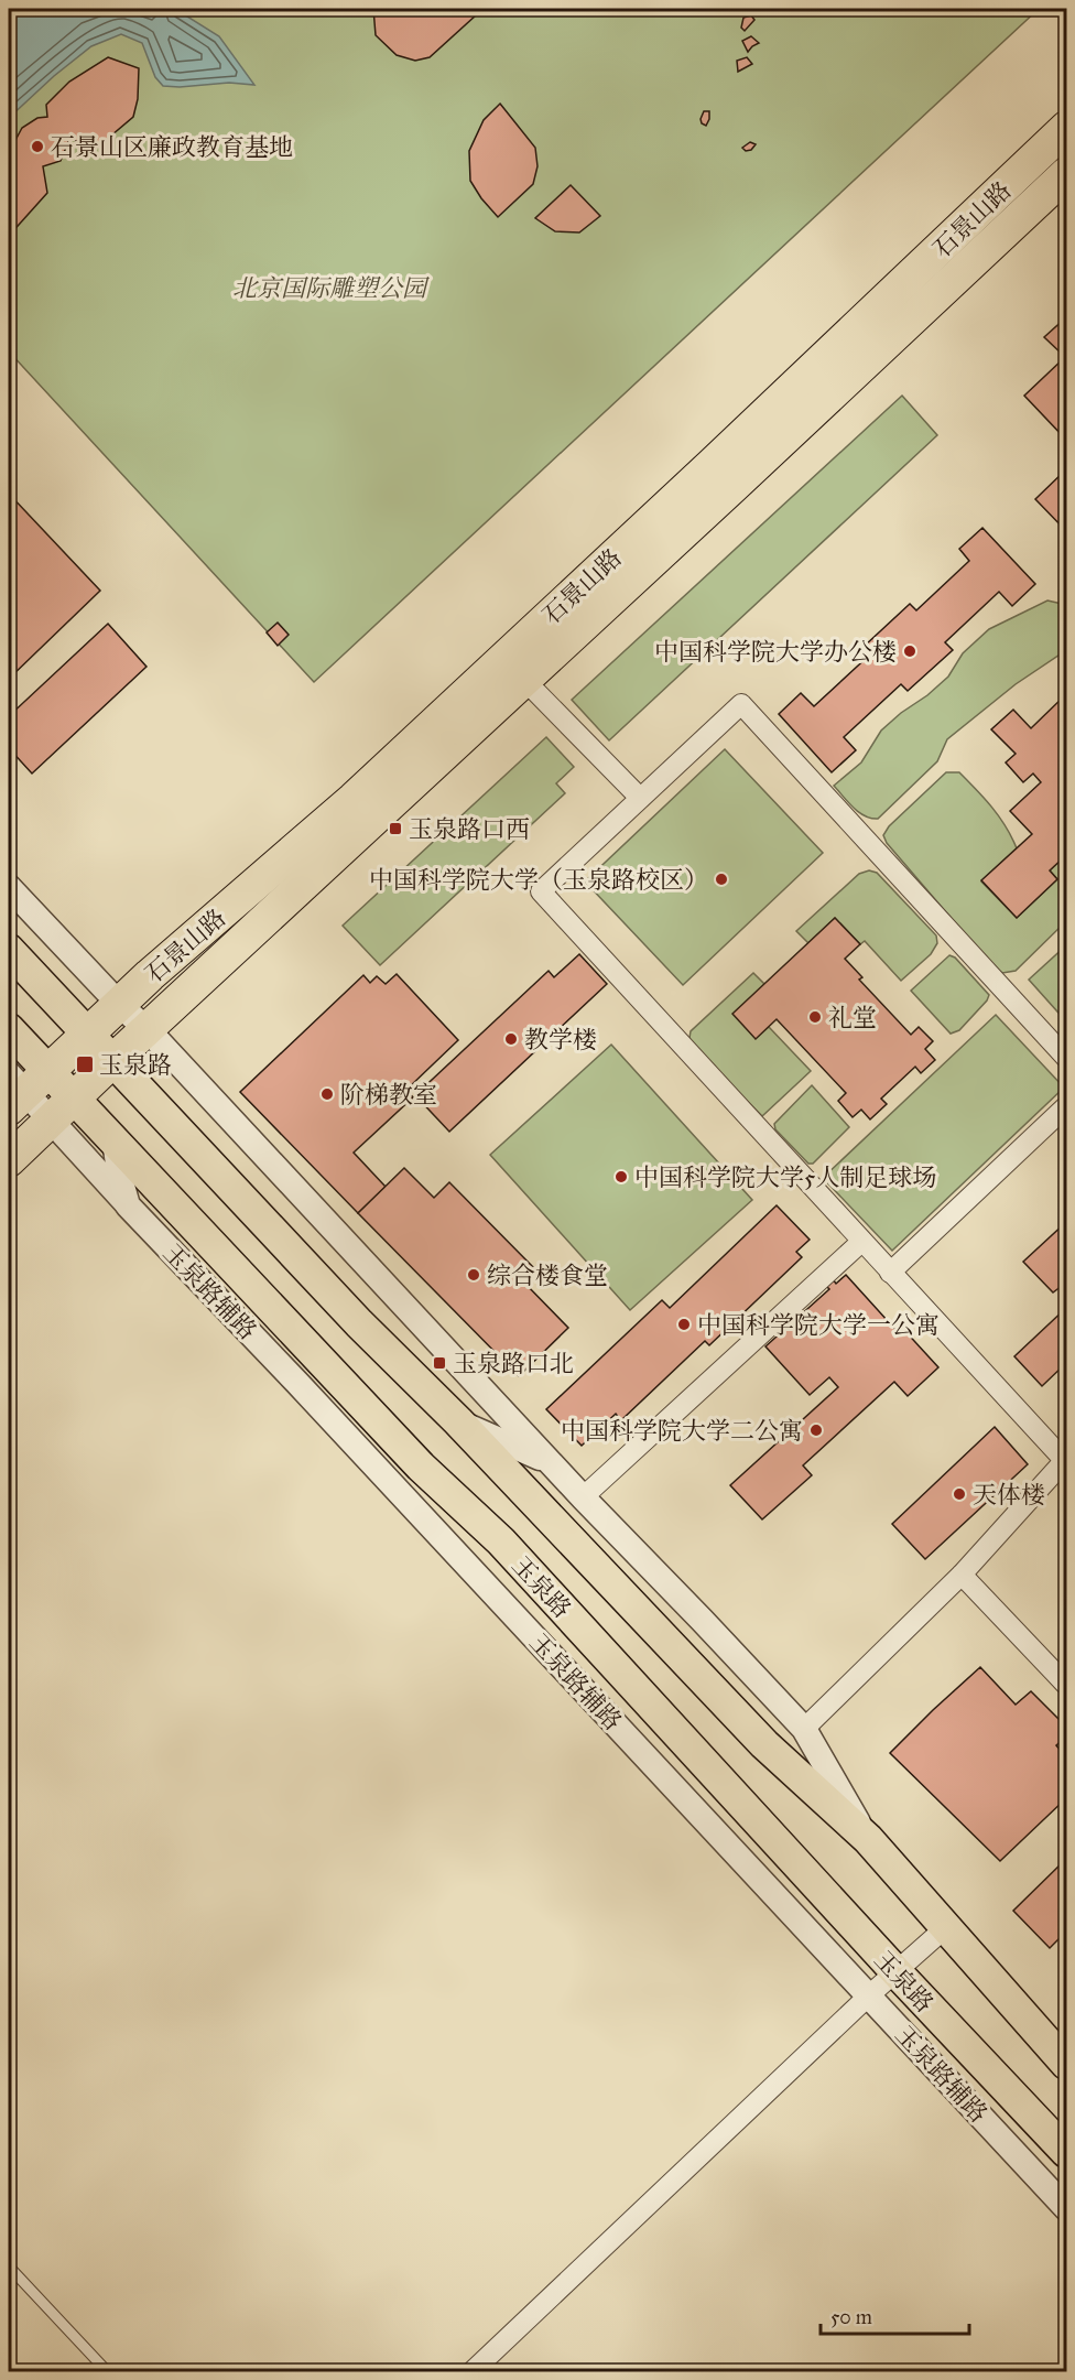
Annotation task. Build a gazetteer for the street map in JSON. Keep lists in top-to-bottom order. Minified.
{"streets":{"highway":["石景山路"],"main road":["玉泉路"],"street":["玉泉路辅路"]},"crossings":[["石景山路","玉泉路"],["玉泉路辅路","玉泉路"]],"parks":["北京国际雕塑公园"],"places":{"other":["石景山区廉政教育基地","中国科学院大学办公楼","中国科学院大学（玉泉路校区）","礼堂","教学楼","阶梯教室","中国科学院大学5人制足球场","综合楼食堂","中国科学院大学一公寓","中国科学院大学二公寓","天体楼"],"transit":["玉泉路口西","玉泉路","玉泉路口北"]},"scale_bar":"50 m"}
